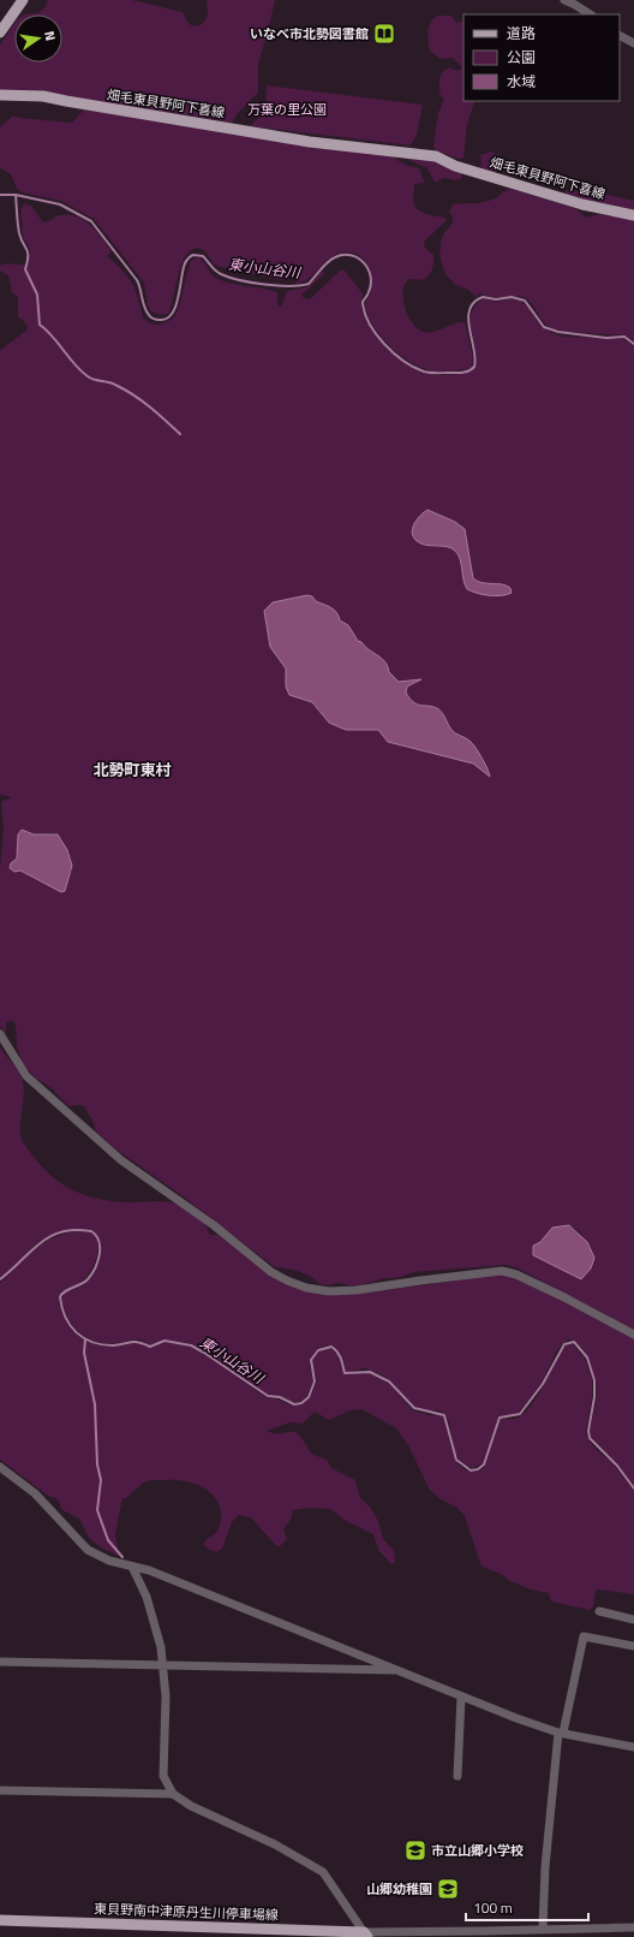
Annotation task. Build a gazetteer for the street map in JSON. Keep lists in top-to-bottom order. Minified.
{"streets":{"main road":["畑毛東貝野阿下喜線","東貝野南中津原丹生川停車場線"]},"districts":["北勢町東村"],"water":["東小山谷川"],"parks":["万葉の里公園"],"places":{"library":["いなべ市北勢図書館"],"school or university":["市立山郷小学校","山郷幼稚園"]},"legend":["道路","公園","水域"],"scale_bar":"100 m","north":"right"}
